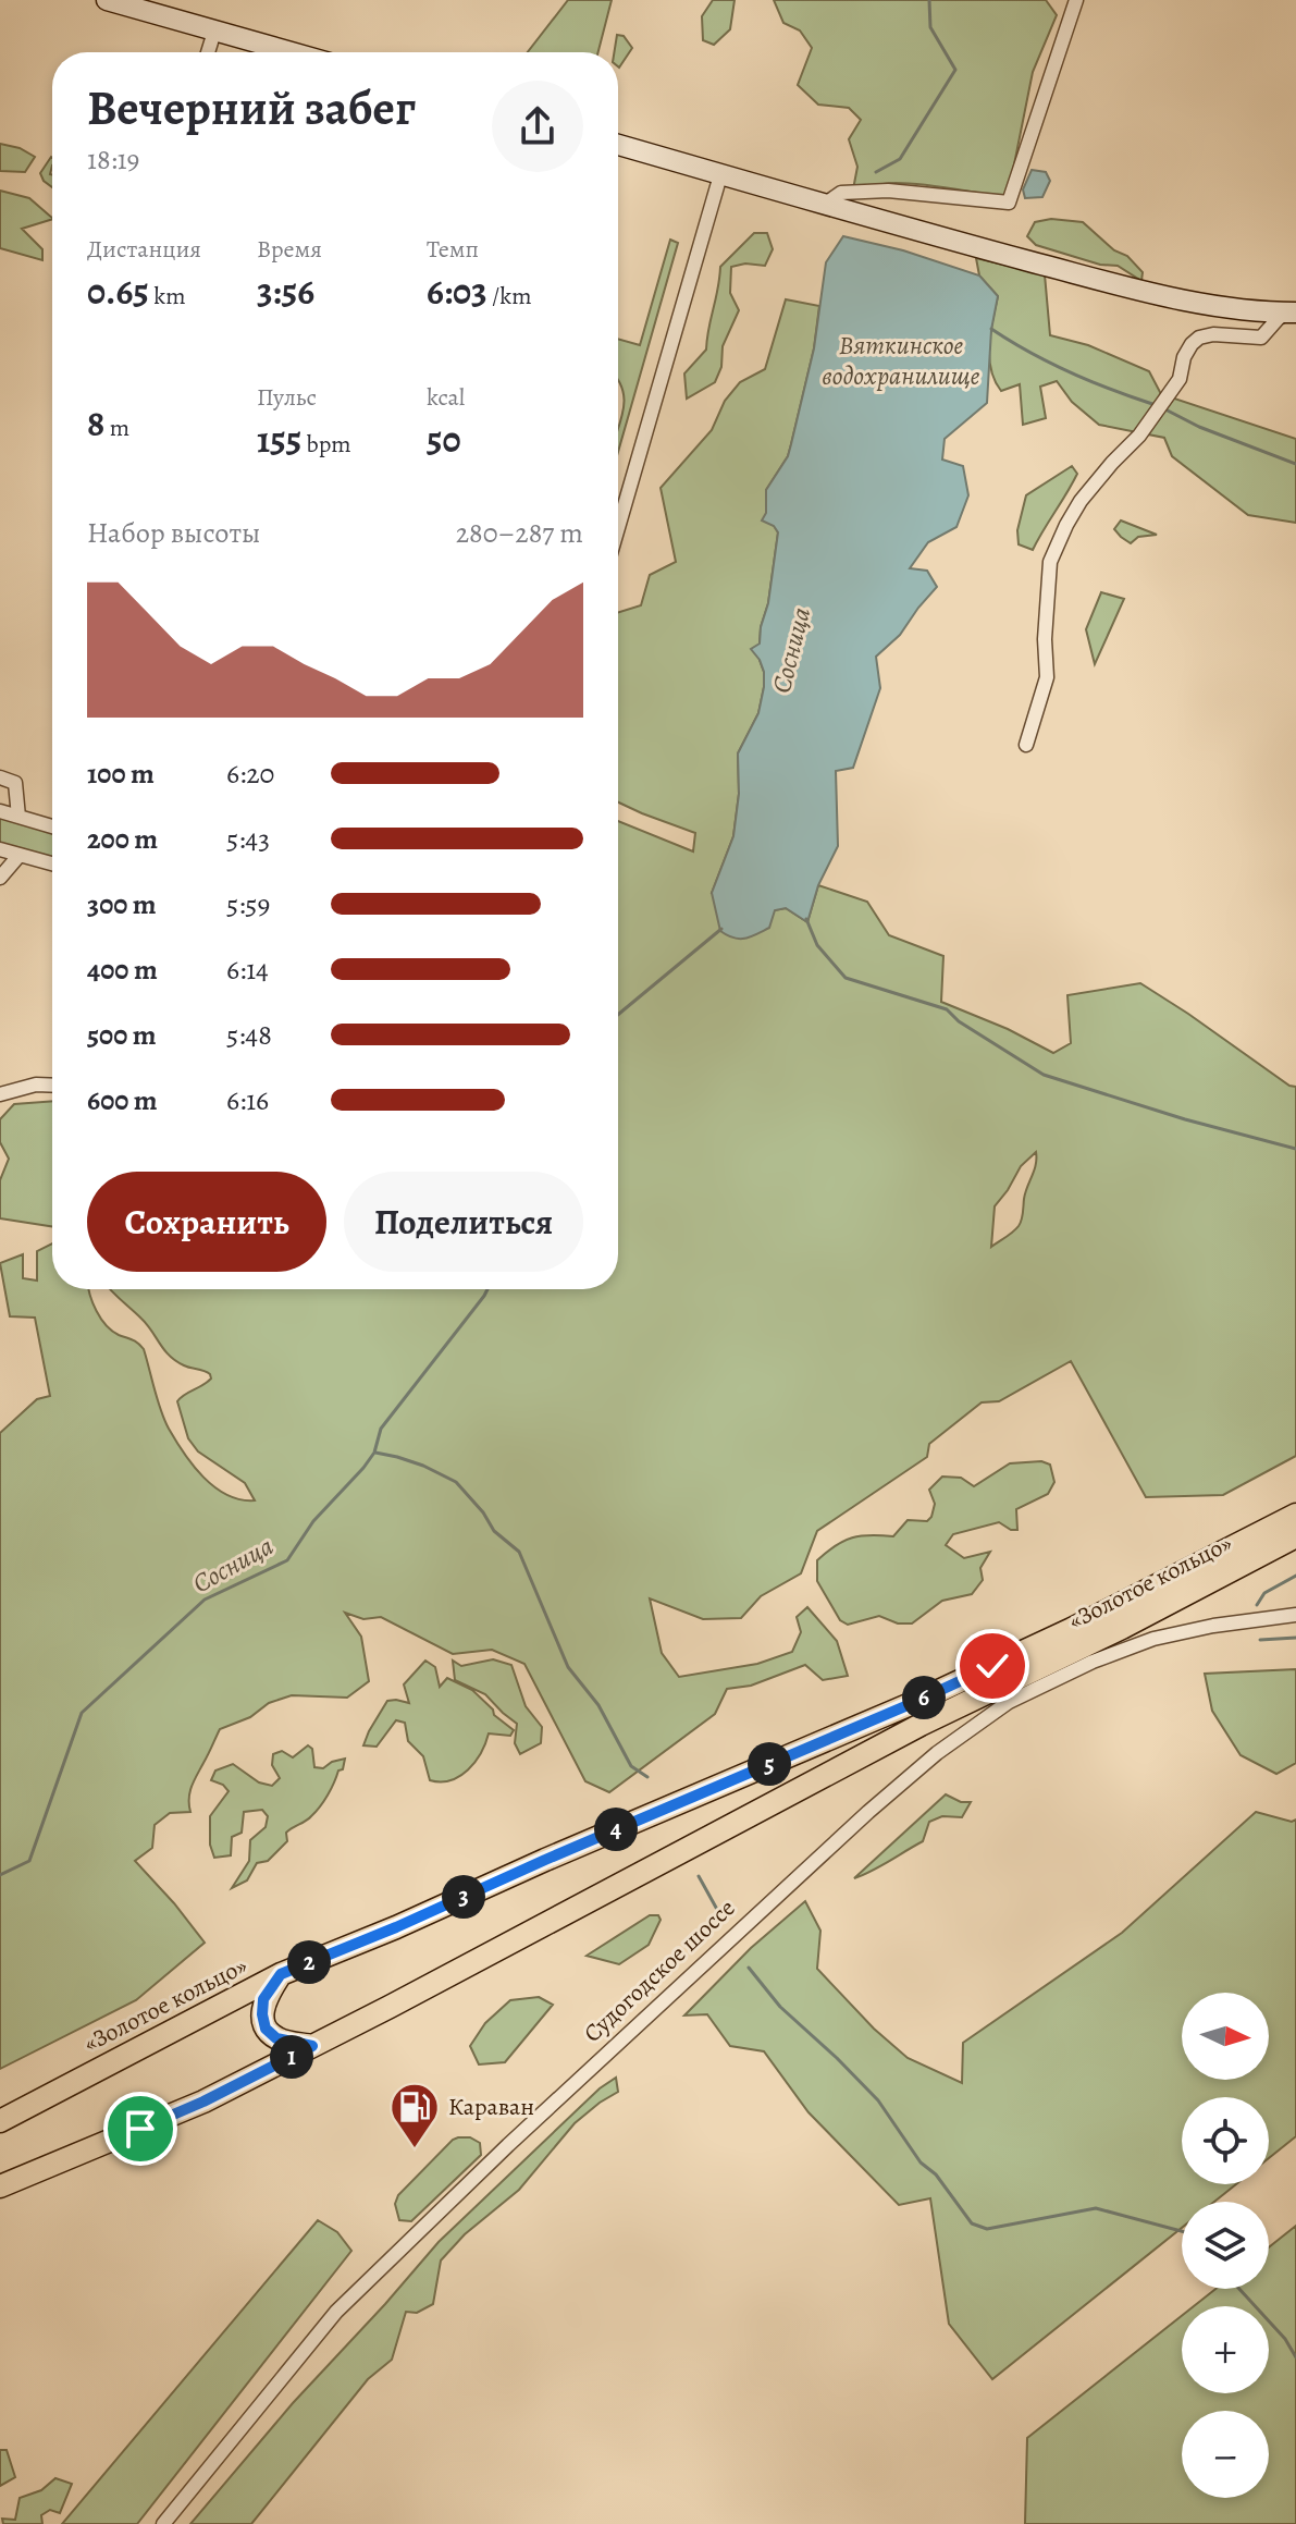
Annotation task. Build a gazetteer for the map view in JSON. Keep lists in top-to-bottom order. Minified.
{"streets":{"main road":["«Золотое кольцо»"],"street":["Судогодское шоссе"]},"water":["Вяткинское водохранилище","Сосница"],"places":{"fuel station":["Караван"]},"north":"right","page":{"heading":["Вечерний забег","18:19"],"stats":[["Дистанция","0.65 km"],["Время","3:56"],["Темп","6:03 /km"],["8 m"],["Пульс","155 bpm"],["kcal","50"]],"chart":["Набор высоты","280–287 m"],"list":[{"name":"100 m","note":"6:20"},{"name":"200 m","note":"5:43"},{"name":"300 m","note":"5:59"},{"name":"400 m","note":"6:14"},{"name":"500 m","note":"5:48"},{"name":"600 m","note":"6:16"}],"buttons":["Сохранить","Поделиться"],"pins":["6","5","4","3","2","1"],"map_buttons":["+","−"]}}
